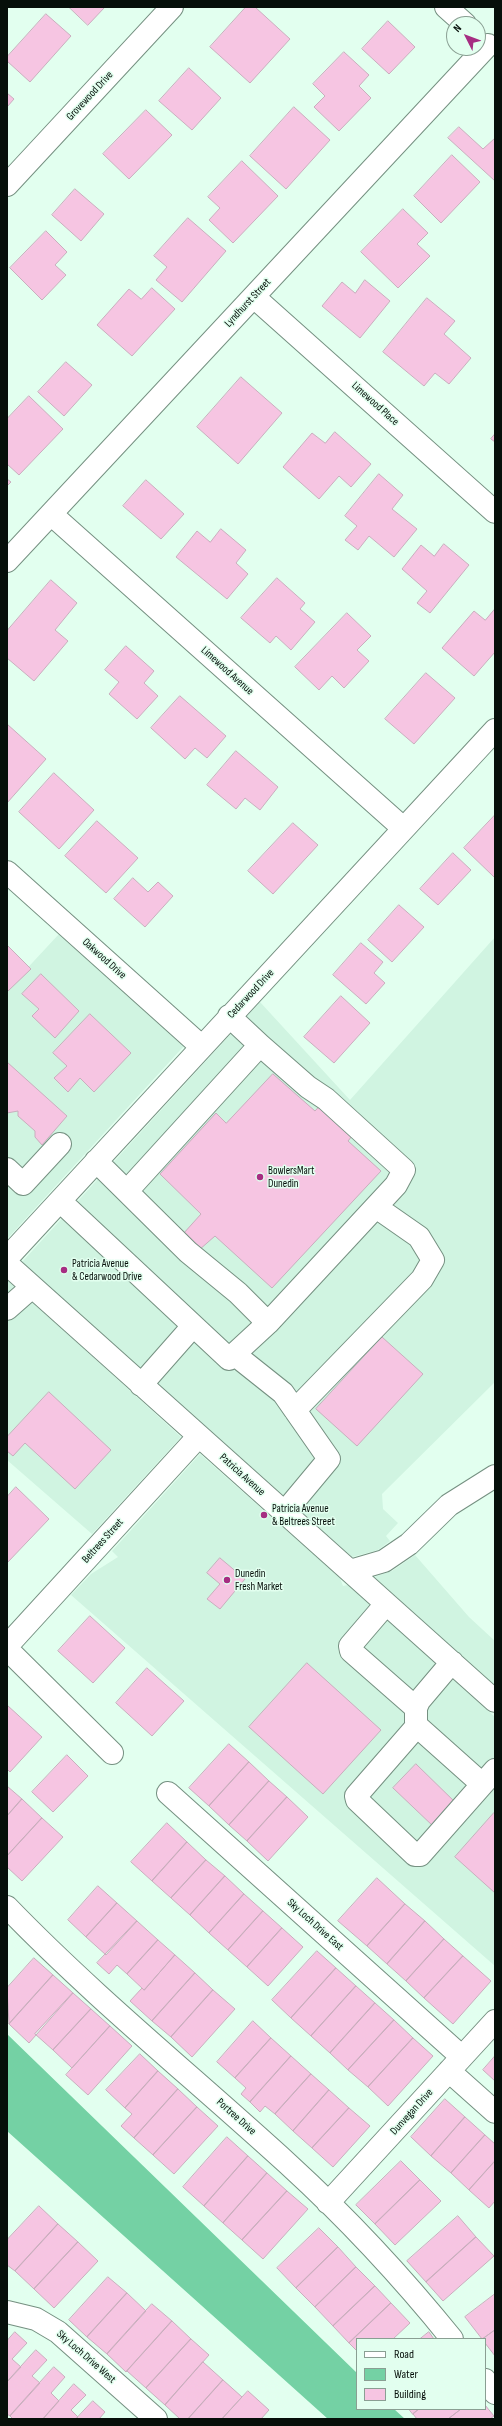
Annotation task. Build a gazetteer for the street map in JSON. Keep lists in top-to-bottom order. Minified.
{"streets":{"street":["Grovewood Drive","Lyndhurst Street","Limewood Place","Limewood Avenue","Oakwood Drive","Cedarwood Drive","Patricia Avenue","Beltrees Street","Sky Loch Drive East","Dunvegan Drive","Portree Drive","Sky Loch Drive West"]},"crossings":[["Lyndhurst Street","Limewood Place"],["Lyndhurst Street","Limewood Avenue"],["Limewood Avenue","Cedarwood Drive"],["Oakwood Drive","Cedarwood Drive"],["Patricia Avenue","Beltrees Street"],["Sky Loch Drive East","Dunvegan Drive"],["Dunvegan Drive","Portree Drive"]],"places":["BowlersMart Dunedin","Patricia Avenue & Cedarwood Drive","Patricia Avenue & Beltrees Street","Dunedin Fresh Market"],"legend":["Road","Water","Building"],"north":"top left"}
